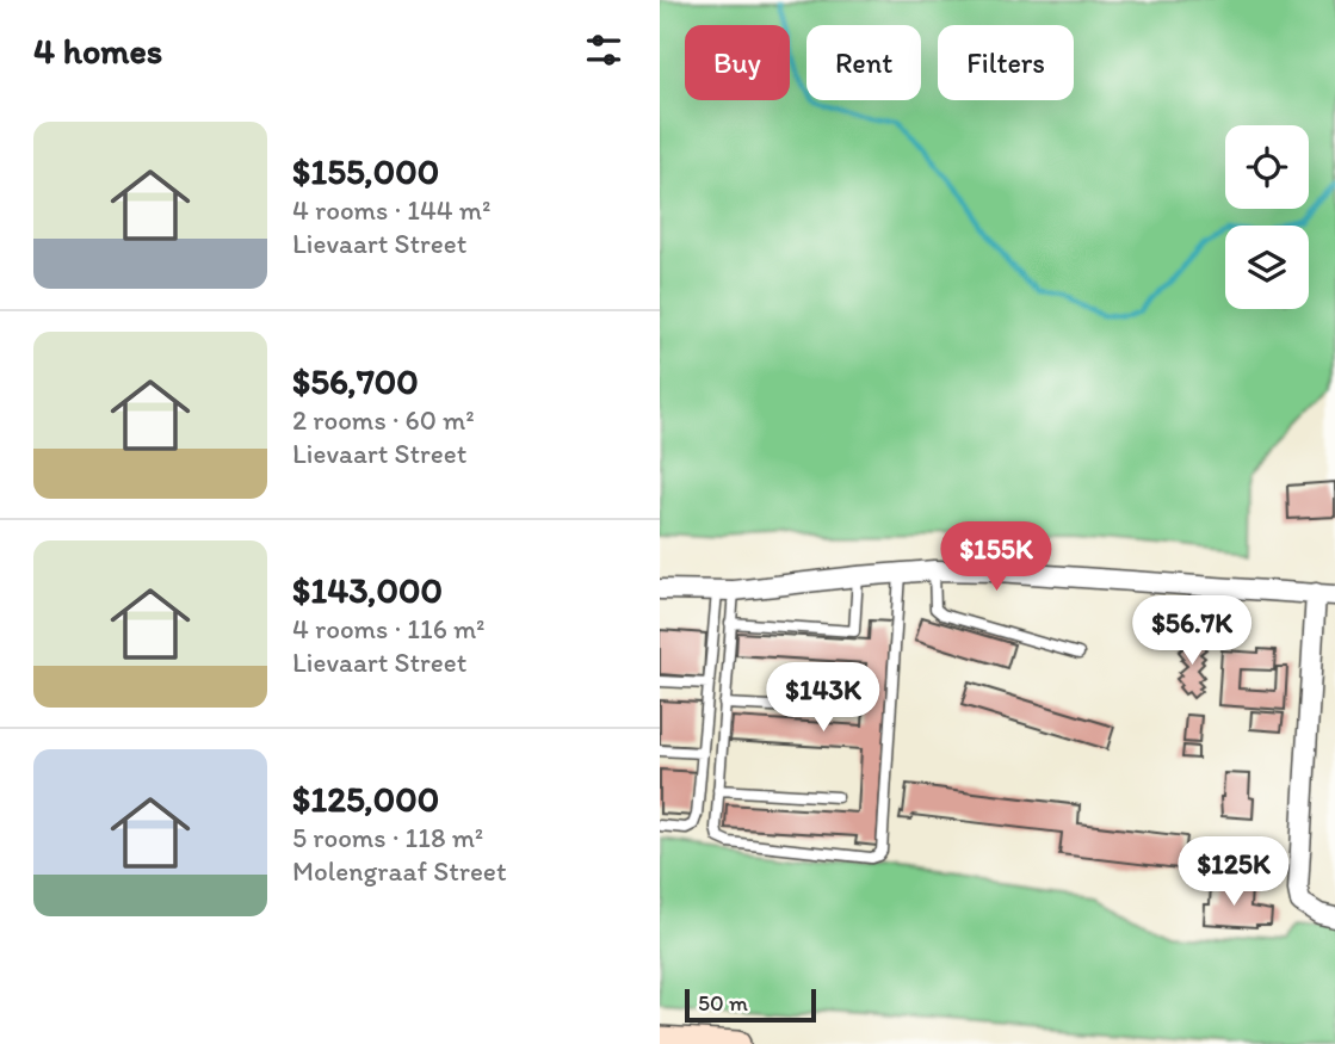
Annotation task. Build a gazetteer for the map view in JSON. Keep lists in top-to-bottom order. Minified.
{"scale_bar":"50 m","page":{"heading":"4 homes","chip":["Buy","Rent","Filters"],"list":[{"name":"$155,000","note":"4 rooms · 144 m² · Lievaart Street"},{"name":"$56,700","note":"2 rooms · 60 m² · Lievaart Street"},{"name":"$143,000","note":"4 rooms · 116 m² · Lievaart Street"},{"name":"$125,000","note":"5 rooms · 118 m² · Molengraaf Street"}],"price":["$155K","$56.7K","$143K","$125K"],"scale":"50 m"}}
